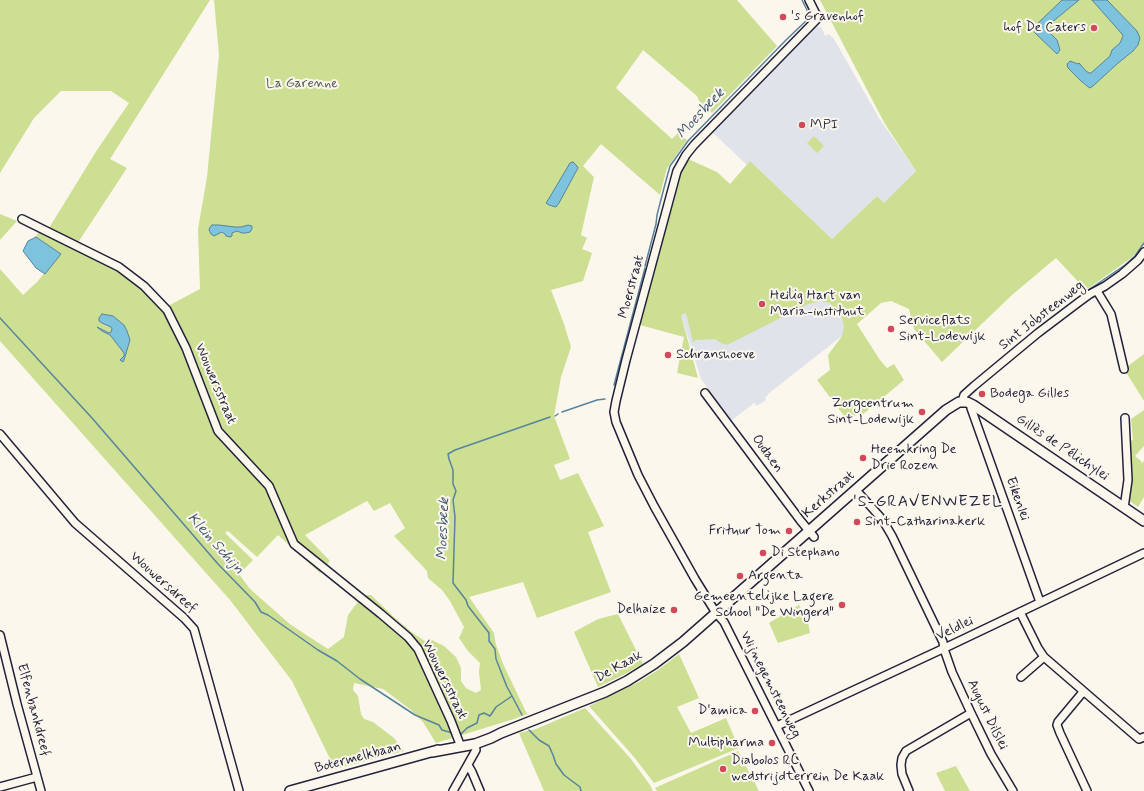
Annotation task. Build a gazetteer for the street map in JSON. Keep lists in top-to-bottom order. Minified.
{"streets":{"main road":["Gillès de Pélichylei","Kerkstraat","De Kaak","Botermelkbaan"],"street":["Moerstraat","Sint Jobsteenweg","Wouwersstraat","Oudaen","Eikenlei","Wouwersdreef","Veldlei","Wijnegemsteenweg","Elfenbankdreef","August Dilslei"]},"crossings":[["Moerstraat","Kerkstraat"],["Moerstraat","De Kaak"],["Moerstraat","Wijnegemsteenweg"],["Sint Jobsteenweg","Gillès de Pélichylei"],["Sint Jobsteenweg","Kerkstraat"],["Wouwersstraat","Botermelkbaan"],["Gillès de Pélichylei","Kerkstraat"],["Gillès de Pélichylei","Eikenlei"],["Oudaen","Kerkstraat"],["Kerkstraat","De Kaak"],["Kerkstraat","Wijnegemsteenweg"],["Kerkstraat","August Dilslei"],["Eikenlei","Veldlei"],["Veldlei","Wijnegemsteenweg"],["Veldlei","August Dilslei"],["De Kaak","Wijnegemsteenweg"],["De Kaak","Botermelkbaan"]],"districts":["'S-GRAVENWEZEL"],"water":["Moesbeek","Klein Schijn"],"parks":["La Garenne"],"places":["'s Gravenhof","hof De Caters","MPI","Heilig Hart van Maria-instituut","Serviceflats Sint-Lodewijk","Schranshoeve","Bodega Gilles","Zorgcentrum Sint-Lodewijk","Heemkring De Drie Rozen","Sint-Catharinakerk","Frituur Tom","Di Stephano","Argenta","Gemeentelijke Lagere School \"De Wingerd\"","Delhaize","D'amica","Multipharma","Diabolos RC wedstrijdterrein De Kaak"]}
